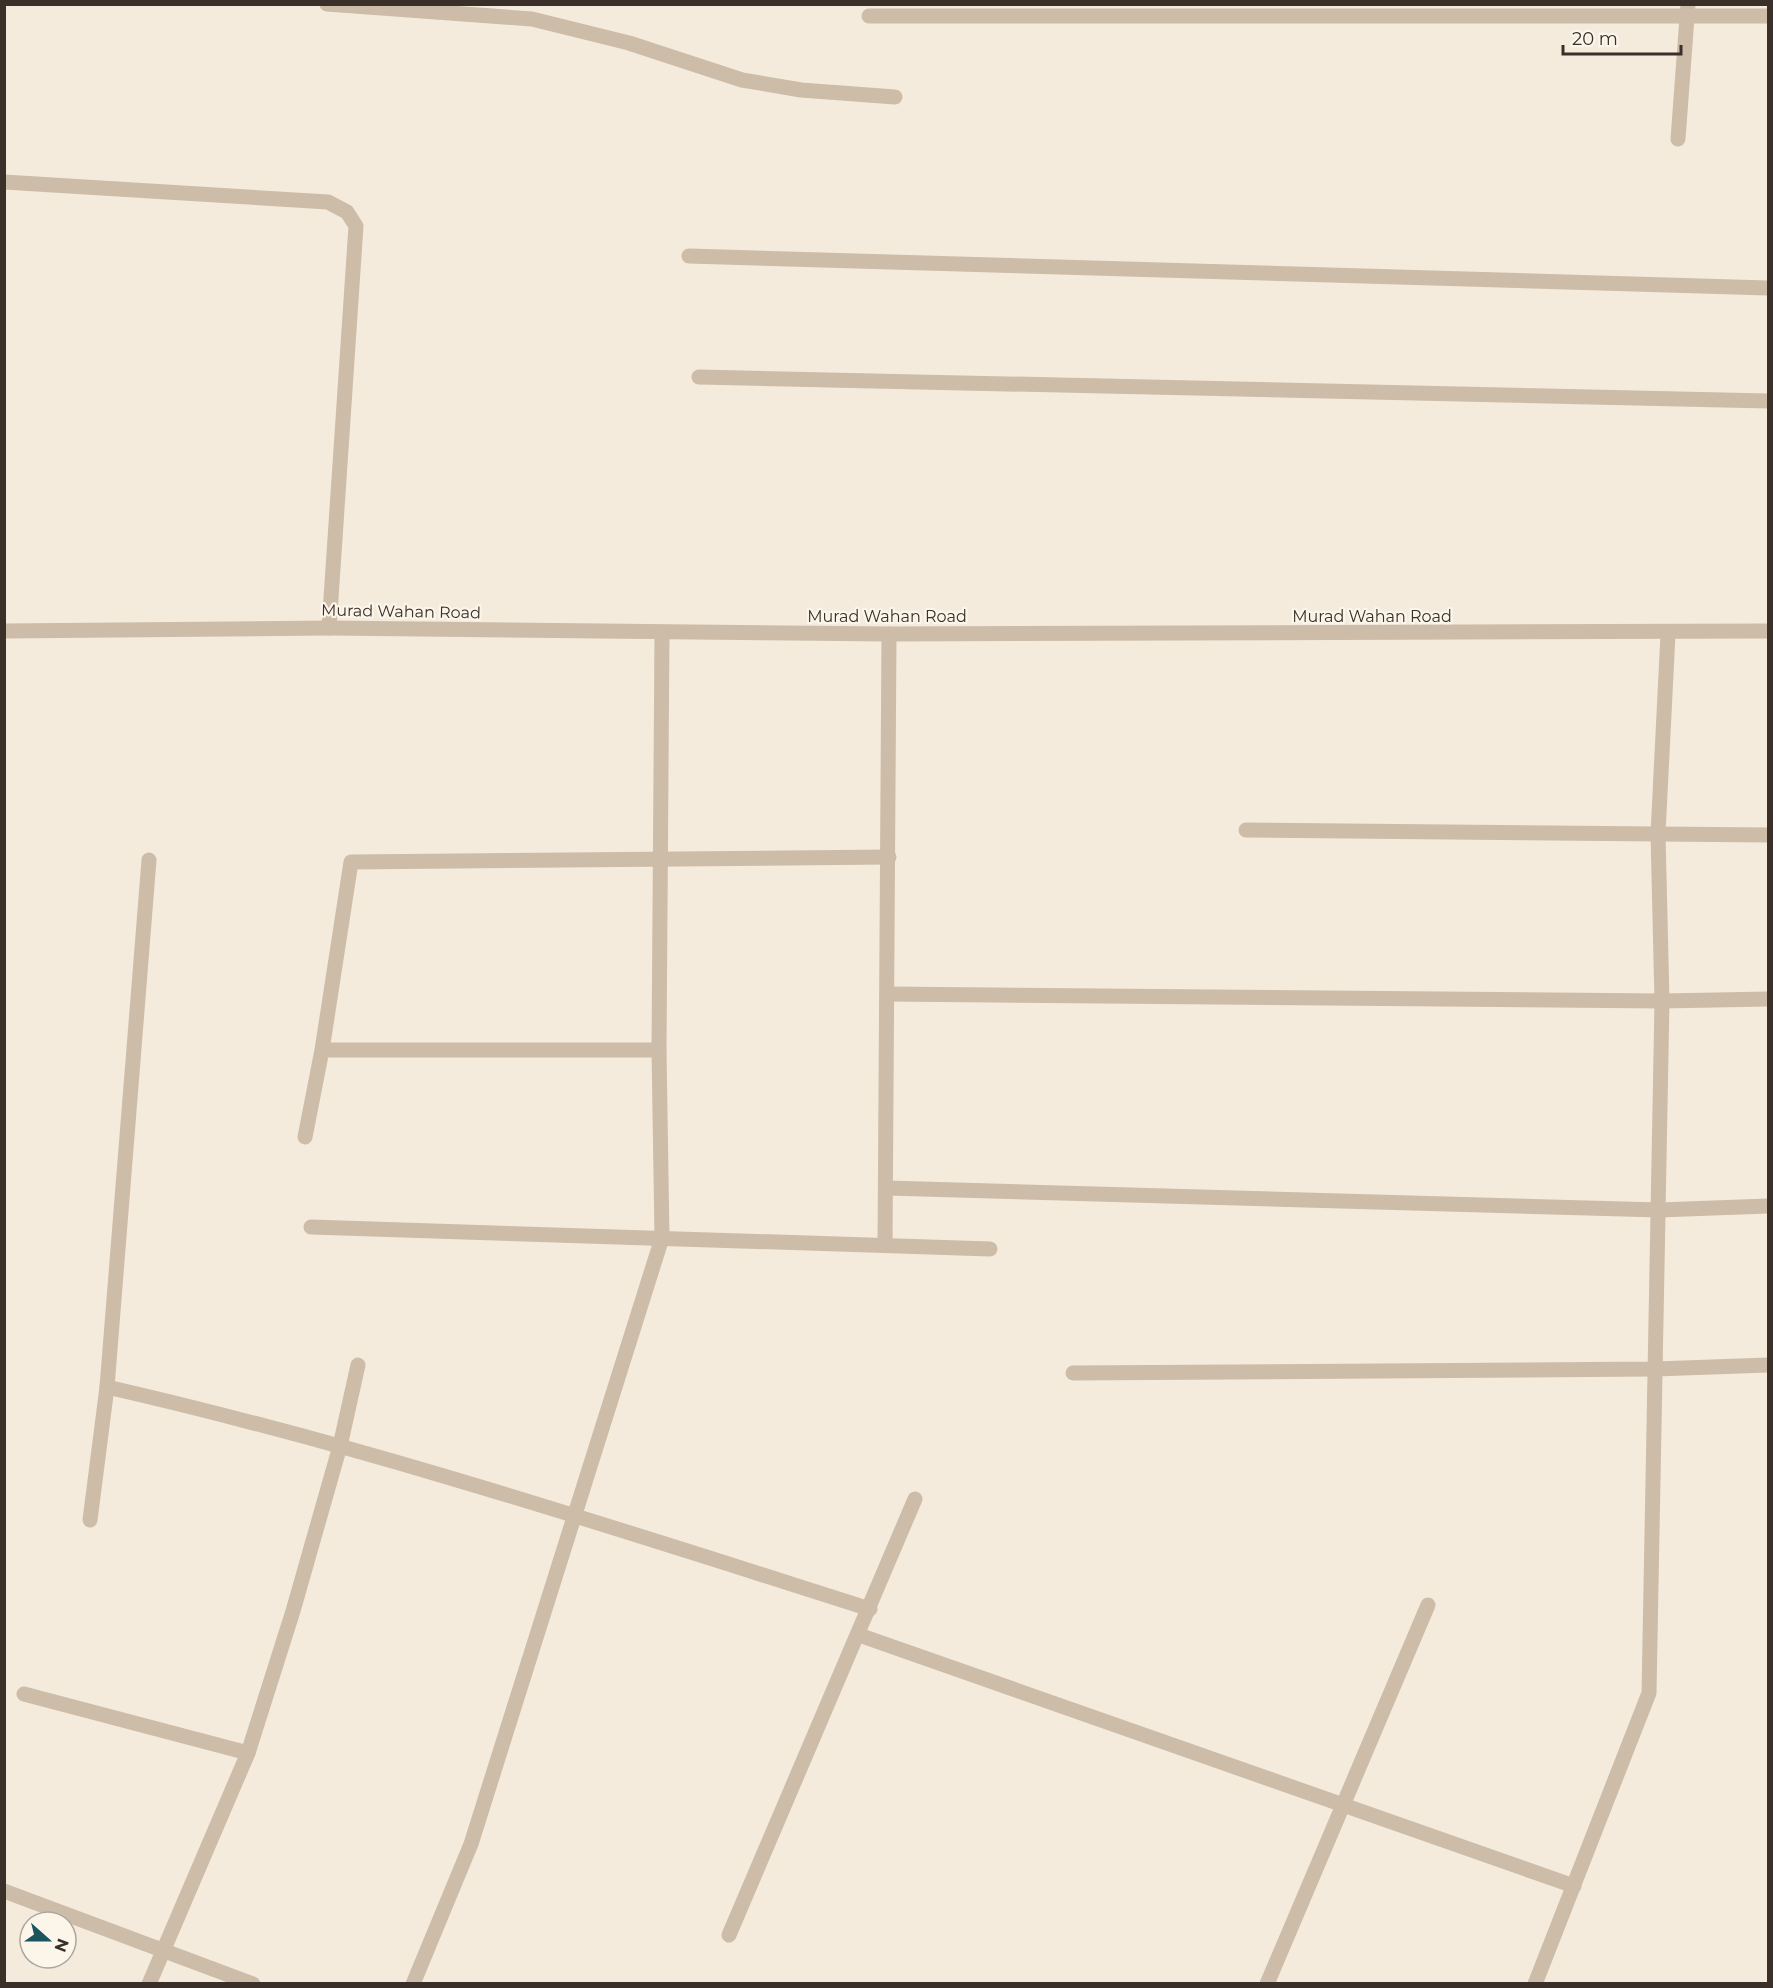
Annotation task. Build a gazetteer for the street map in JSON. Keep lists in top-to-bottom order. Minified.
{"streets":{"street":["Murad Wahan Road"]},"scale_bar":"20 m","north":"right"}
